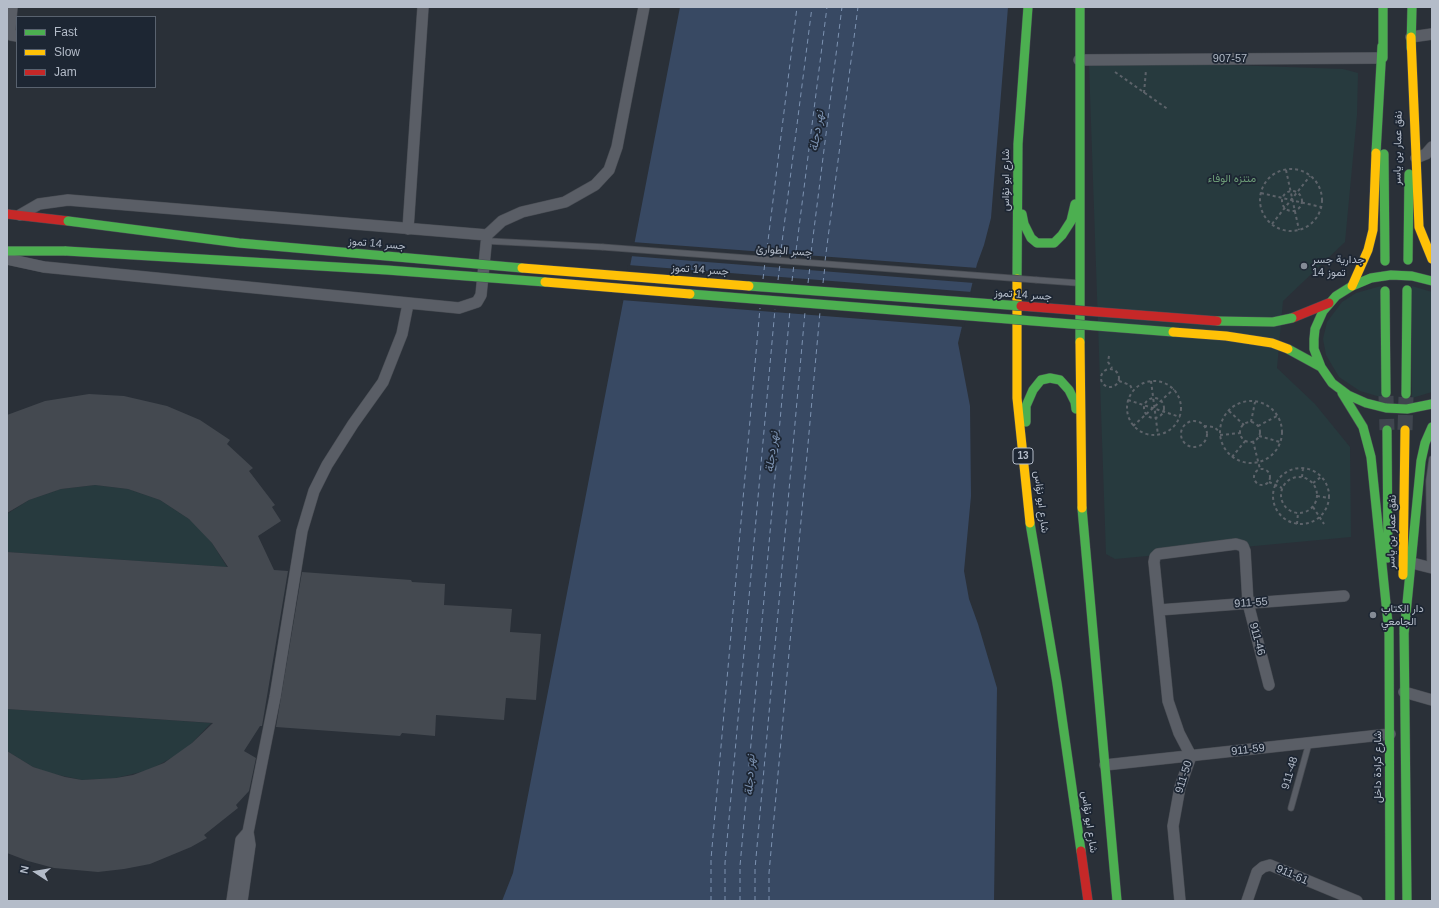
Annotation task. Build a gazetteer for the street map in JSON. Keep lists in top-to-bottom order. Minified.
{"streets":{"main road":["نفق عمار بن ياسر","شارع ابو نؤاس","جسر 14 تموز","13","شارع كرادة داخل"],"street":["907-57","911-55","911-46","911-59","911-50","911-61"],"lane":["جسر الطوارئ","911-48"]},"crossings":[["907-57","شارع ابو نؤاس"],["نفق عمار بن ياسر","شارع كرادة داخل"],["شارع ابو نؤاس","جسر الطوارئ"],["شارع ابو نؤاس","911-59"],["911-55","911-46"],["911-55","911-50"],["911-46","911-50"],["911-59","شارع كرادة داخل"],["911-59","911-48"],["911-59","911-50"]],"water":["نهر دجلة"],"parks":["متنزه الوفاء"],"places":["جدارية جسر 14 تموز","دار الكتاب الجامعي"],"legend":["Fast","Slow","Jam"],"north":"left"}
